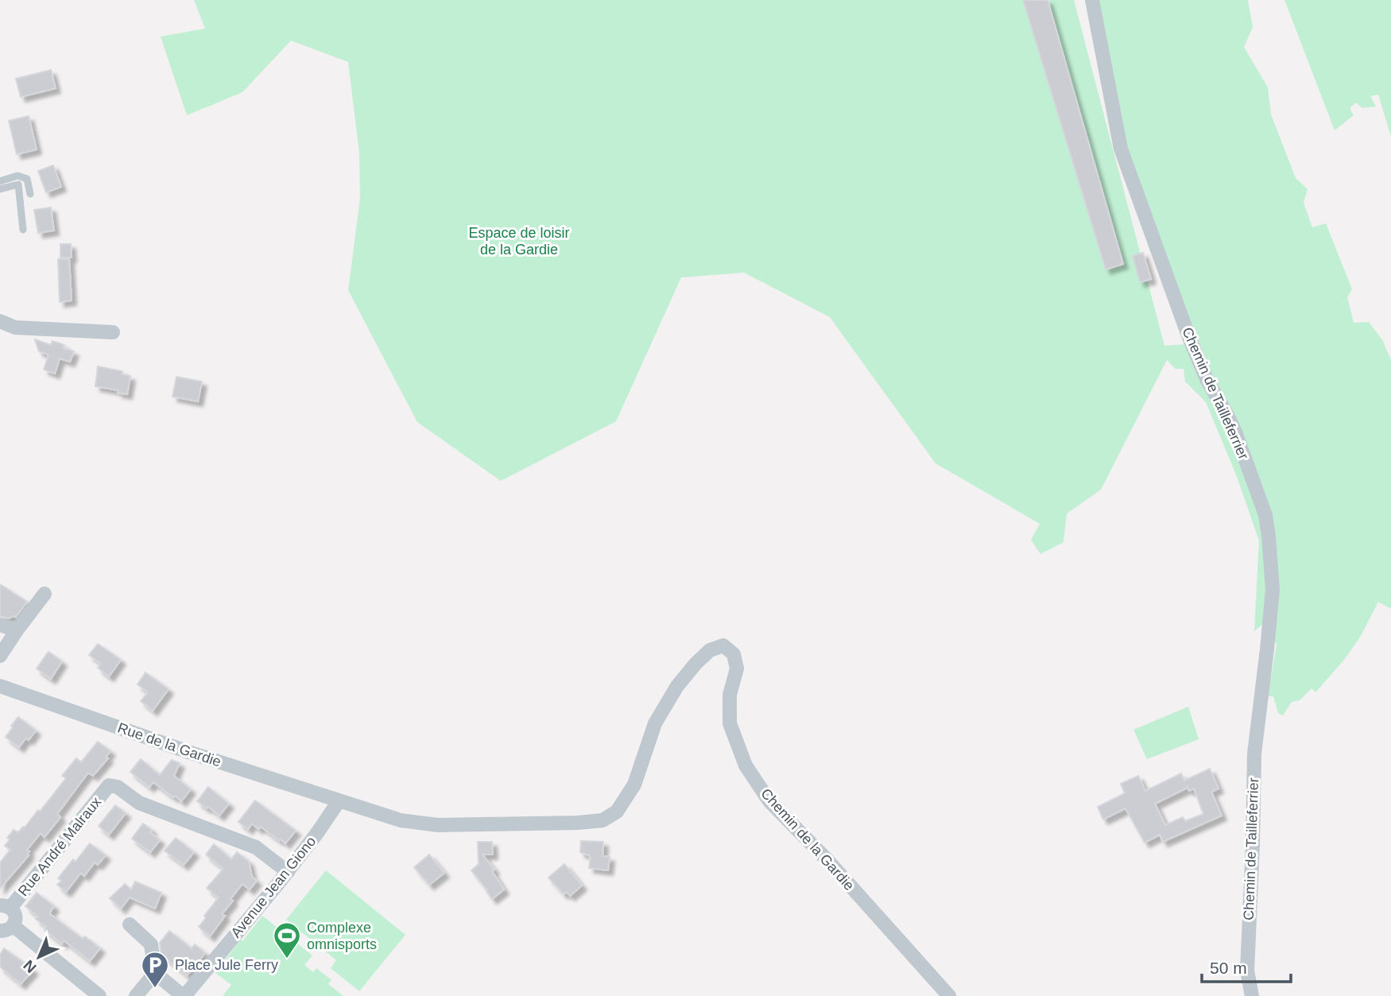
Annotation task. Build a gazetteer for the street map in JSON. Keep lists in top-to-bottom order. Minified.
{"streets":{"street":["Chemin de Tailleferrier","Rue de la Gardie","Chemin de la Gardie","Rue André Malraux","Avenue Jean Giono"]},"crossings":[["Rue de la Gardie","Chemin de la Gardie"],["Rue de la Gardie","Avenue Jean Giono"],["Chemin de la Gardie","Avenue Jean Giono"],["Rue André Malraux","Avenue Jean Giono"]],"parks":["Espace de loisir de la Gardie"],"places":{"sports":["Complexe omnisports"],"parking":["Place Jule Ferry"]},"scale_bar":"50 m","north":"bottom left"}
